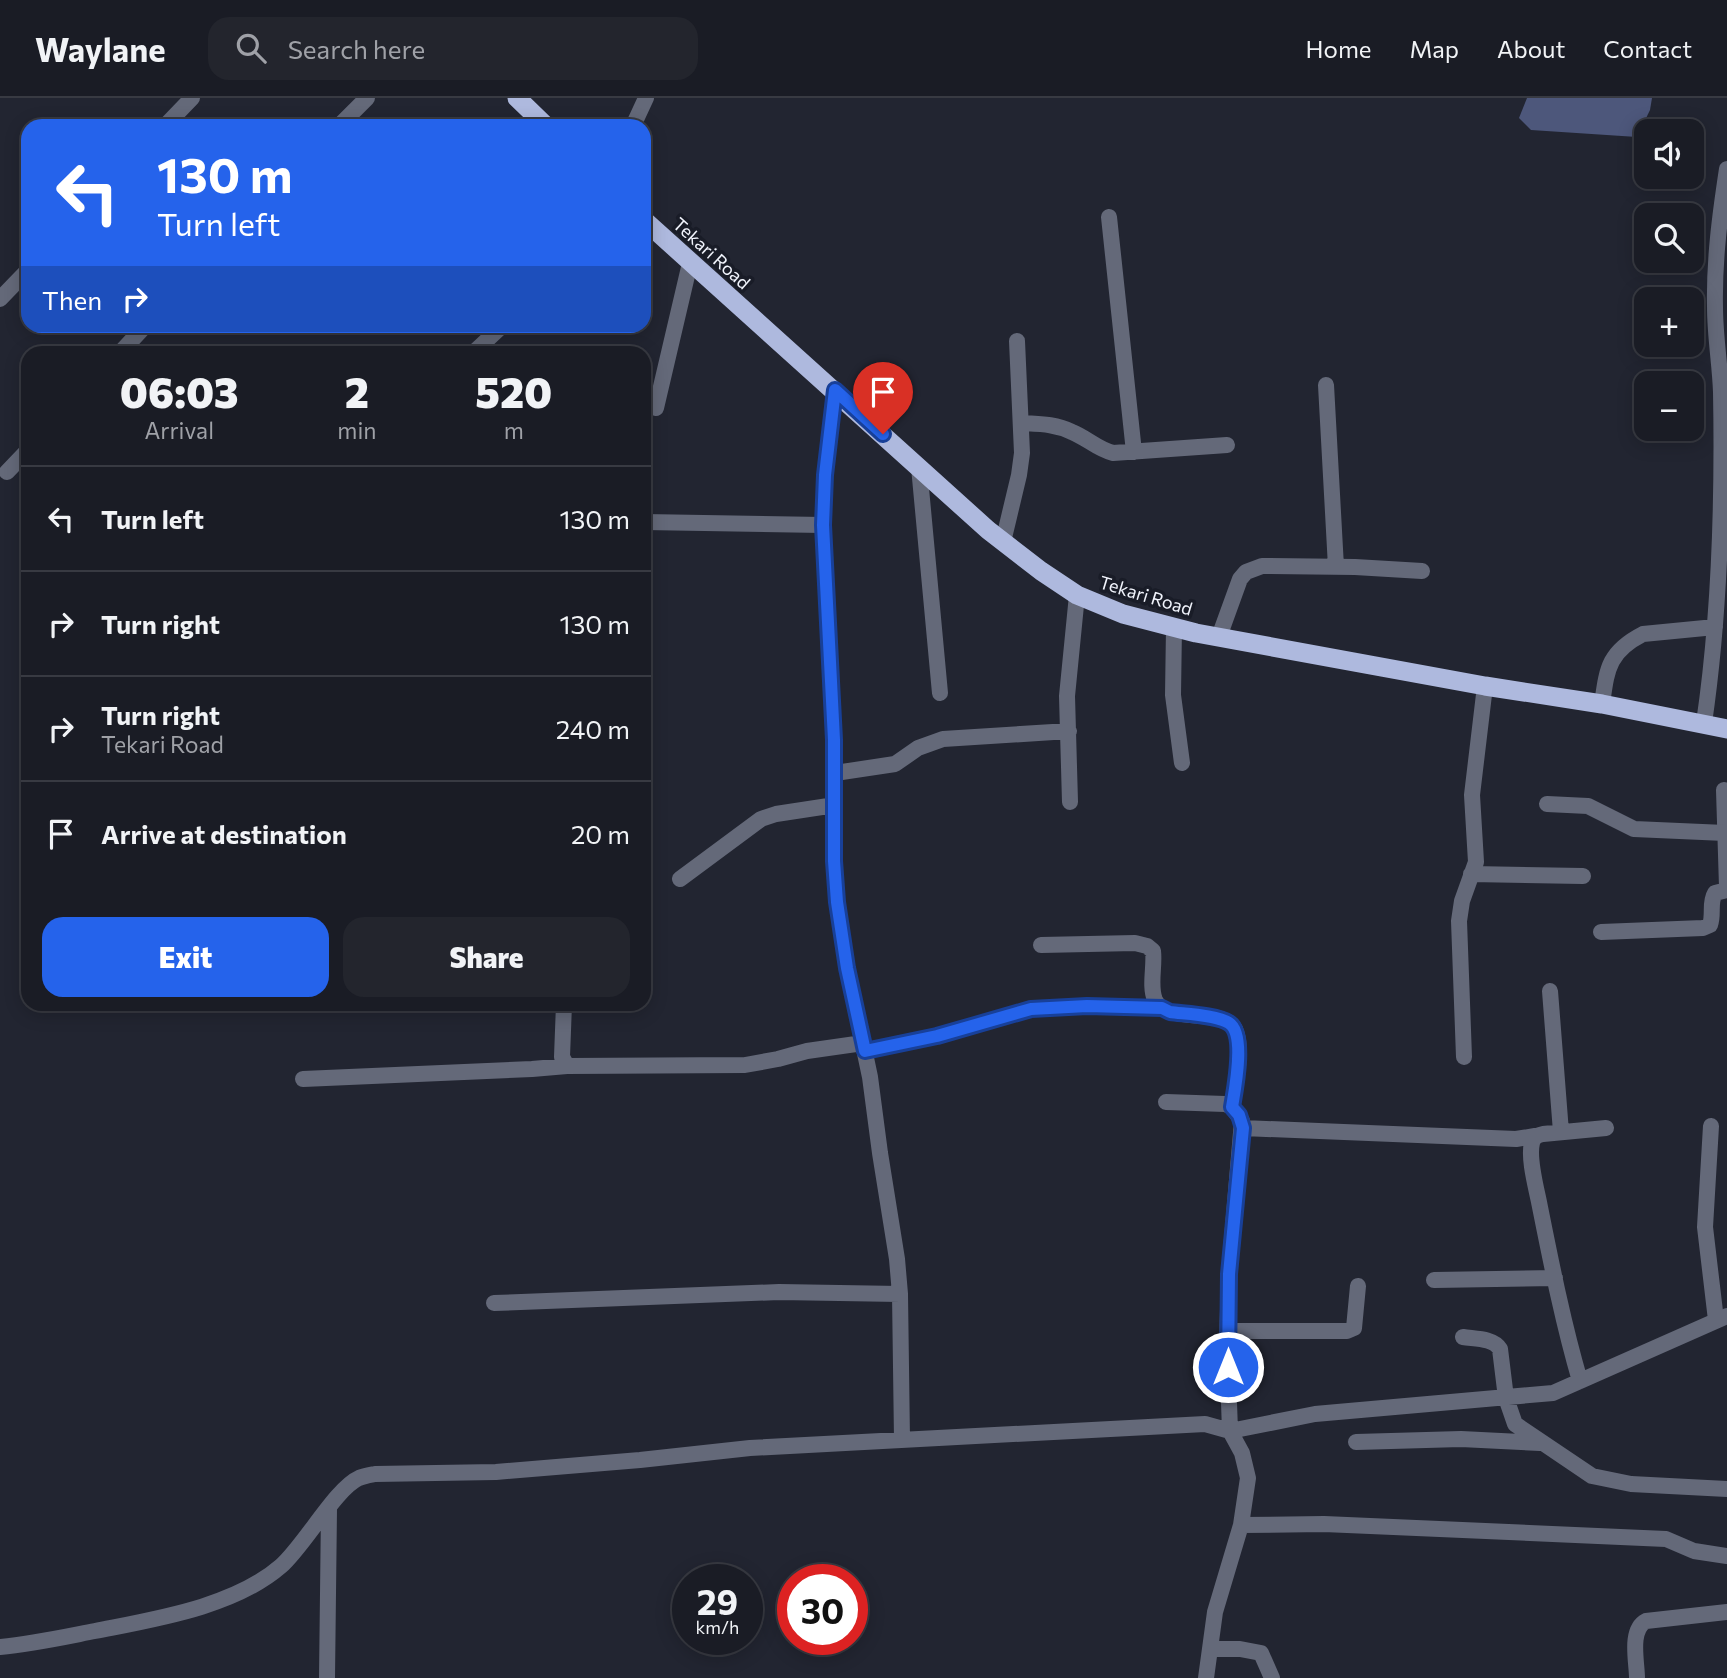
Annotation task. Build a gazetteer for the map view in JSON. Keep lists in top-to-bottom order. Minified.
{"streets":{"highway":["Tekari Road"]},"page":{"header":"Waylane","search":"Search here","nav":["Home","Map","About","Contact"],"map_buttons":["+","−"],"turn":["130 m","Turn left"],"then":"Then","eta":["06:03","Arrival","2","min","520","m"],"list":[{"name":"Turn left","value":"130 m"},{"name":"Turn right","value":"130 m"},{"name":"Turn right","note":"Tekari Road","value":"240 m"},{"name":"Arrive at destination","value":"20 m"}],"buttons":["Exit","Share"],"speed":"29 km/h","limit":"30"}}
